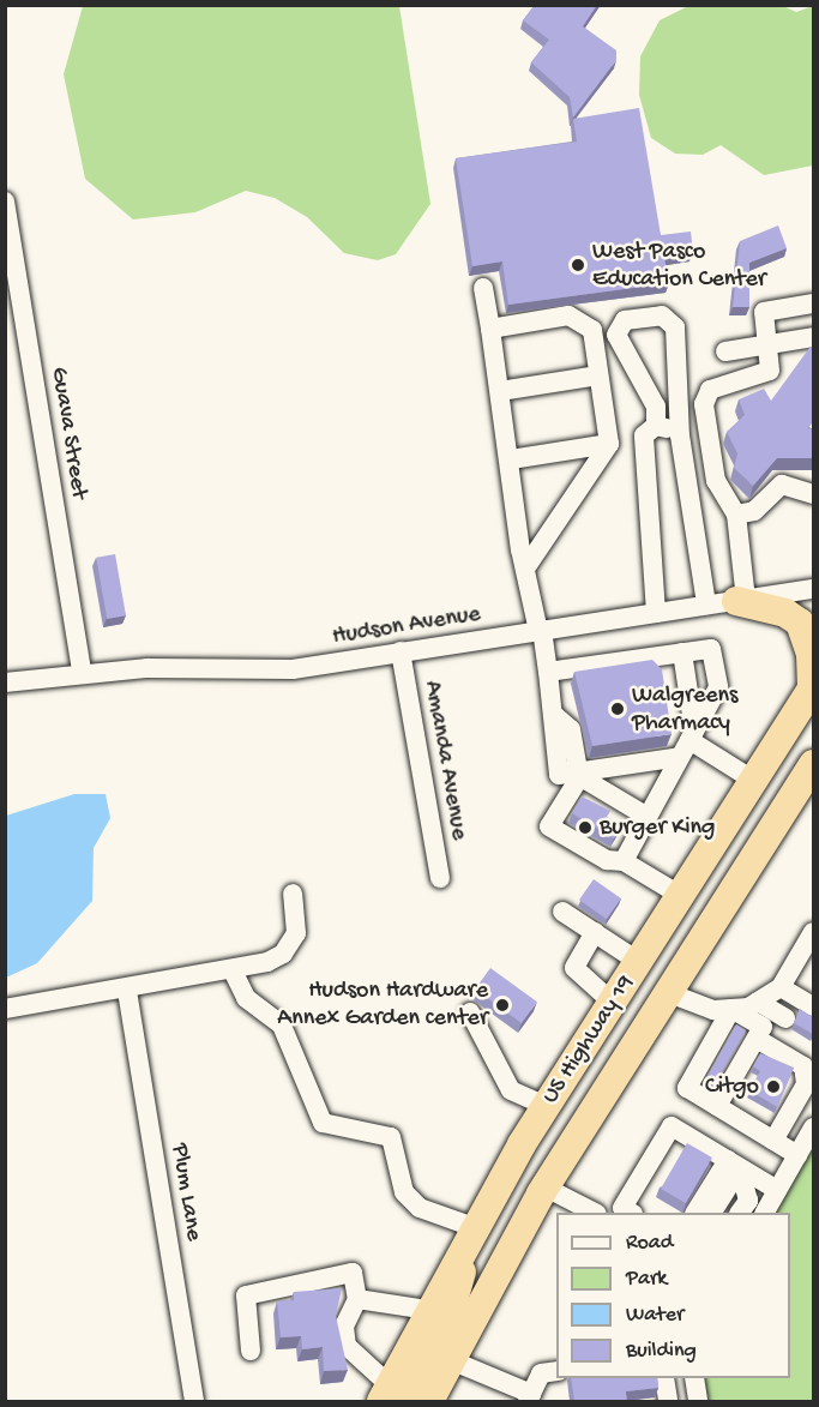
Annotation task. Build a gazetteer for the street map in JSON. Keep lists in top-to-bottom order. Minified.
{"streets":{"highway":["US Highway 19"],"street":["Guava Street","Hudson Avenue","Amanda Avenue","Plum Lane"]},"crossings":[["Guava Street","Hudson Avenue"],["Hudson Avenue","Amanda Avenue"]],"places":["West Pasco Education Center","Walgreens Pharmacy","Burger King","Hudson Hardware Annex Garden center","Citgo"],"legend":["Road","Park","Water","Building"]}
